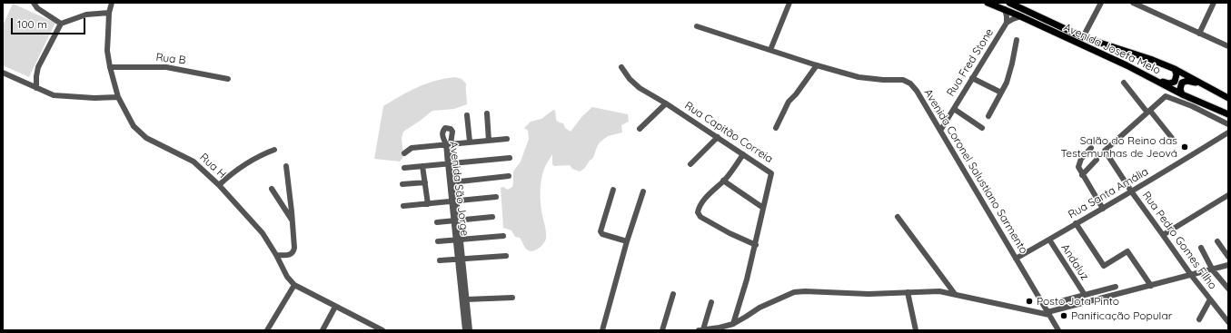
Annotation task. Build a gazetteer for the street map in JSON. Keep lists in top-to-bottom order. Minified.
{"streets":{"main road":["Avenida Josefa Melo"],"street":["Rua B","Rua Fred Stone","Rua Capitão Correia","Rua H","Avenida Coronel Salustiano Sarmento","Avenida São Jorge","Rua Santa Amália","Rua Pedro Gomes Filho","Andaluz"]},"crossings":[["Avenida Josefa Melo","Rua Fred Stone"],["Rua B","Rua H"],["Rua Fred Stone","Avenida Coronel Salustiano Sarmento"],["Avenida Coronel Salustiano Sarmento","Rua Santa Amália"],["Rua Santa Amália","Rua Pedro Gomes Filho"],["Rua Santa Amália","Andaluz"]],"places":["Salão do Reino das Testemunhas de Jeová","Posto Jota Pinto","Panificação Popular"],"scale_bar":"100 m"}
